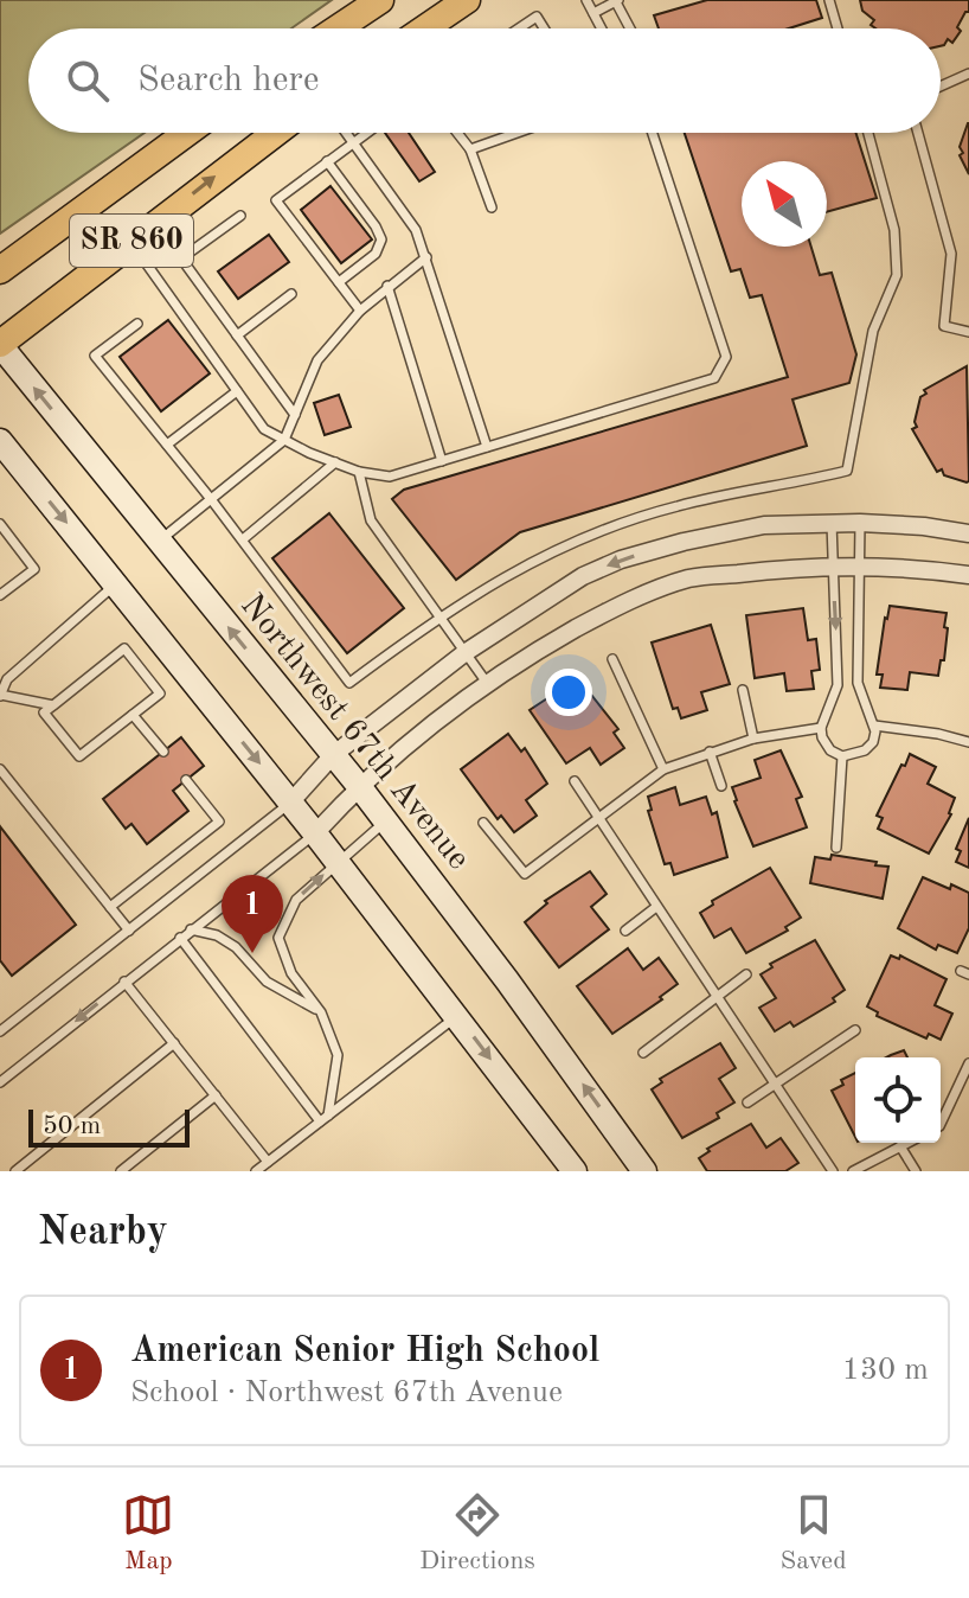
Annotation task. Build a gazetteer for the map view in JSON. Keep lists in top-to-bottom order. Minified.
{"streets":{"main road":["SR 860","Northwest 67th Avenue"]},"crossings":[["SR 860","Northwest 67th Avenue"]],"scale_bar":"50 m","north":"top left","page":{"search":"Search here","pins":"1","scale":"50 m","heading":"Nearby","list":[{"mark":"1","name":"American Senior High School","note":"School · Northwest 67th Avenue","value":"130 m"}],"nav":["Map","Directions","Saved"]}}
